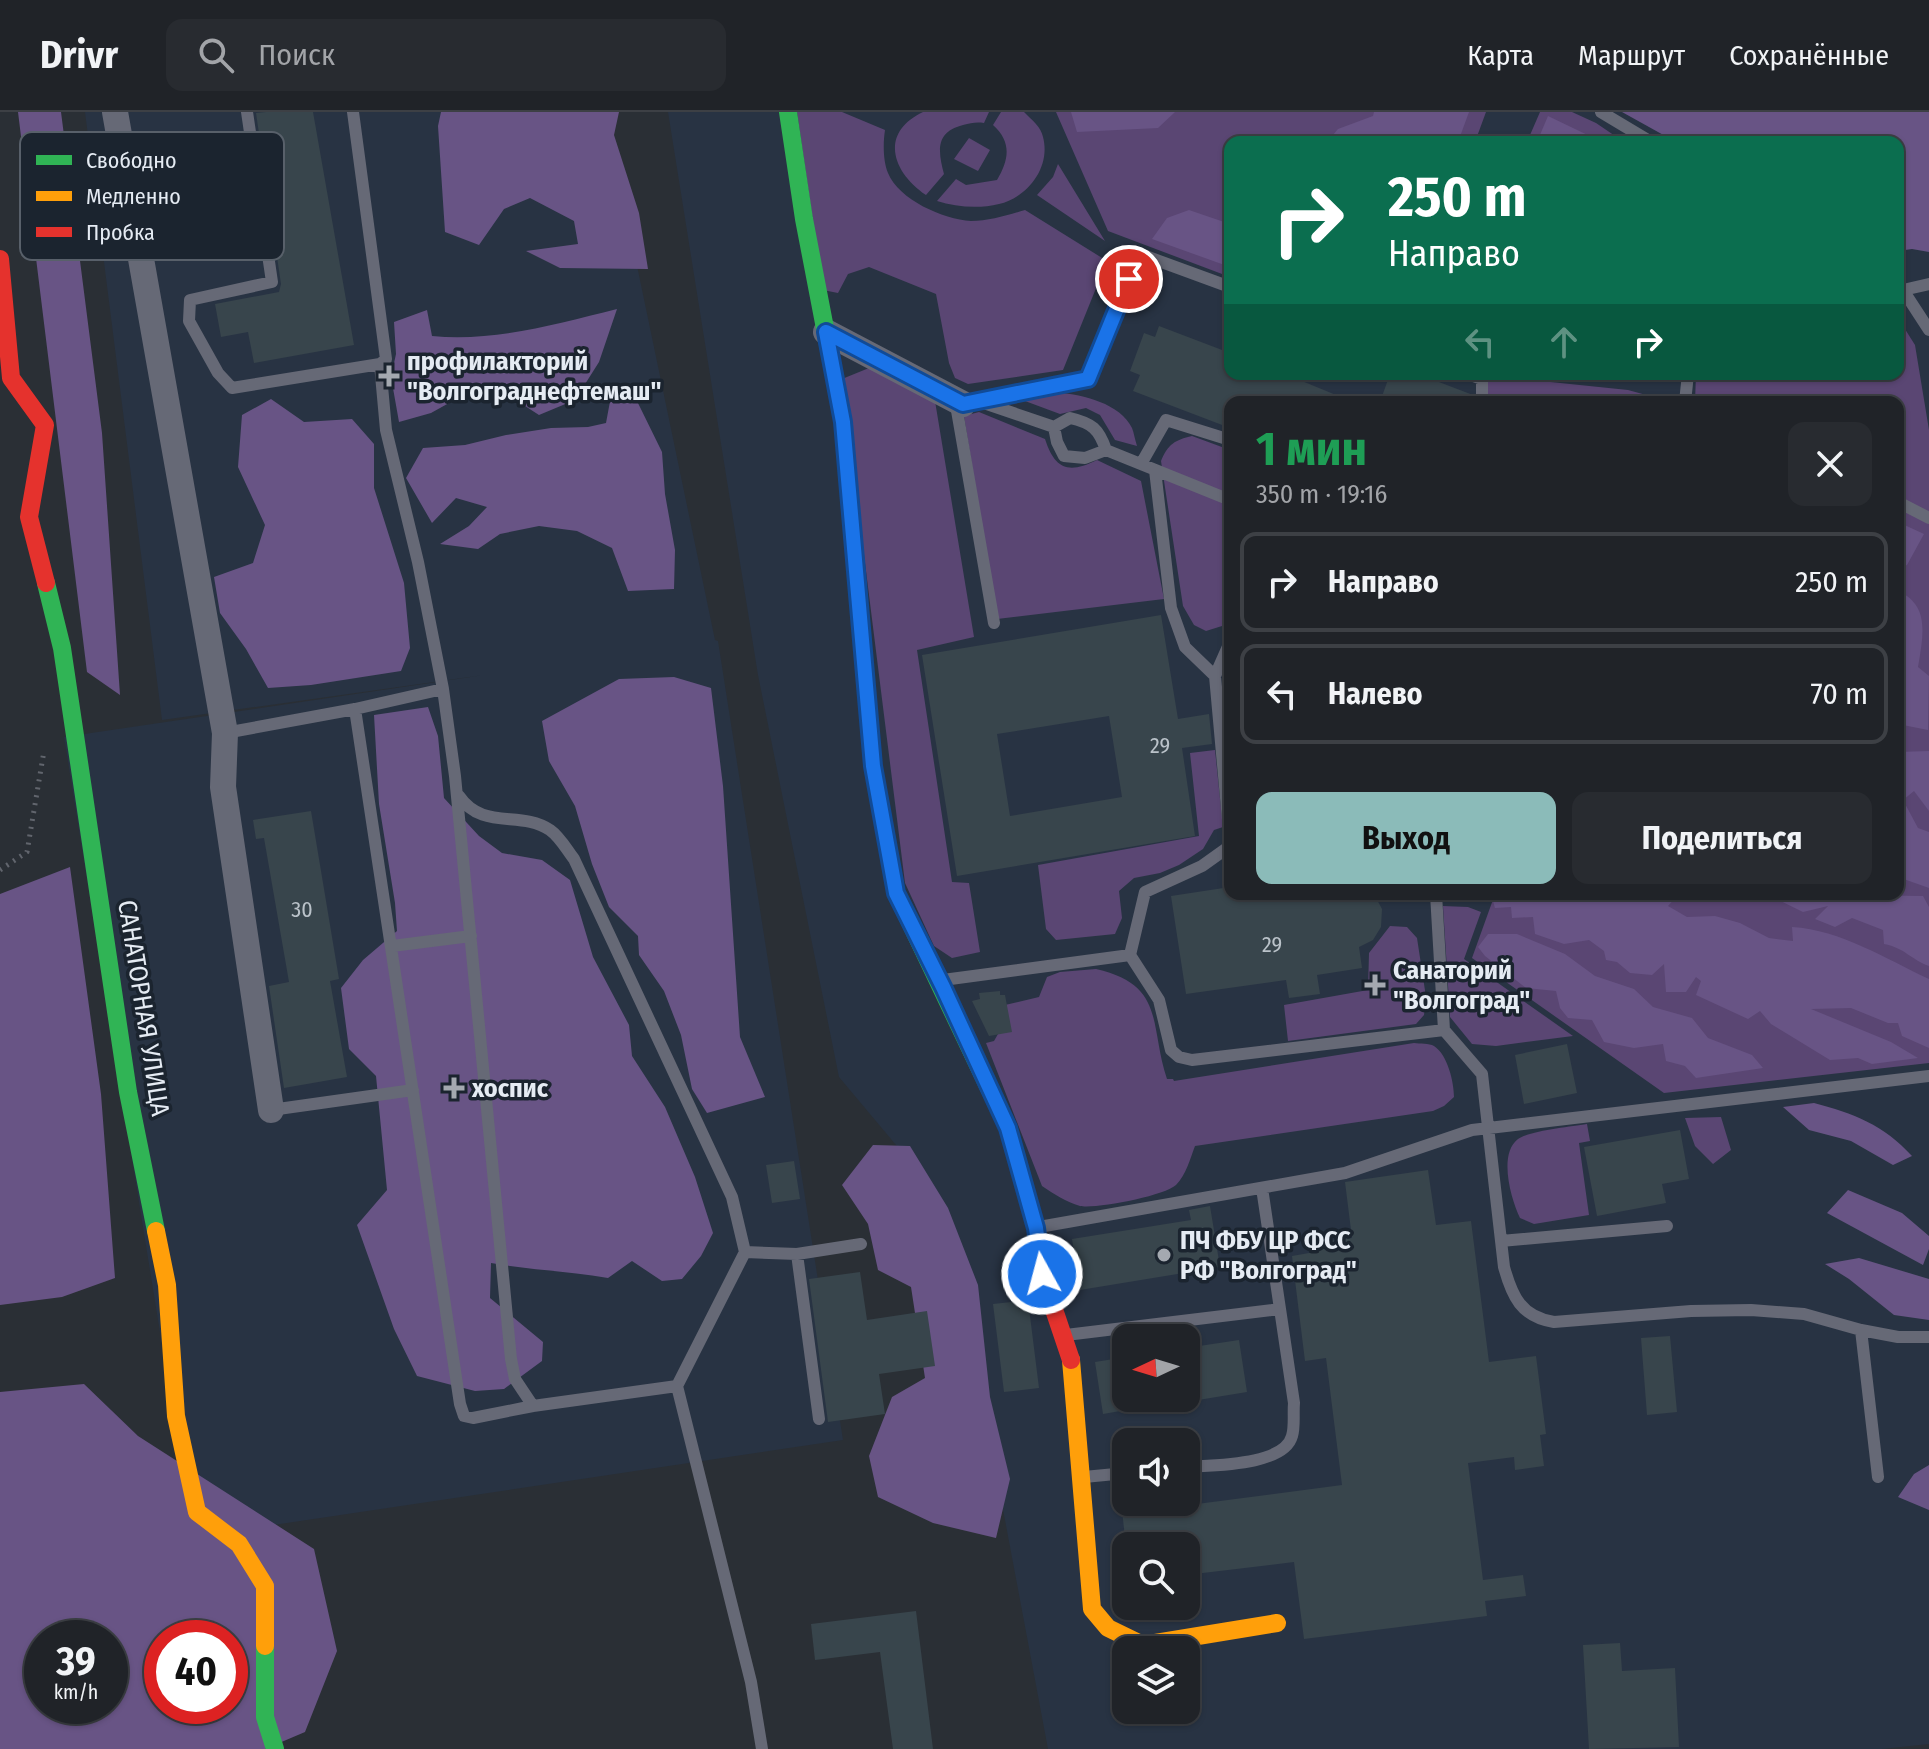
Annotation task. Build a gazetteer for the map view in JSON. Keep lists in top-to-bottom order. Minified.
{"streets":{"street":["САНАТОРНАЯ УЛИЦА"]},"places":{"health":["профилакторий \"Волгограднефтемаш\"","Санаторий \"Волгоград\"","хоспис"],"other":["ПЧ ФБУ ЦР ФСС РФ \"Волгоград\""]},"house_numbers":["29","30","29"],"legend":["Свободно","Медленно","Пробка"],"north":"left","page":{"header":"Drivr","search":"Поиск","nav":["Карта","Маршрут","Сохранённые"],"turn":["250 m","Направо"],"heading":["1 мин","350 m · 19:16"],"list":[{"name":"Направо","value":"250 m"},{"name":"Налево","value":"70 m"}],"buttons":["Выход","Поделиться"],"speed":"39 km/h","limit":"40"}}
